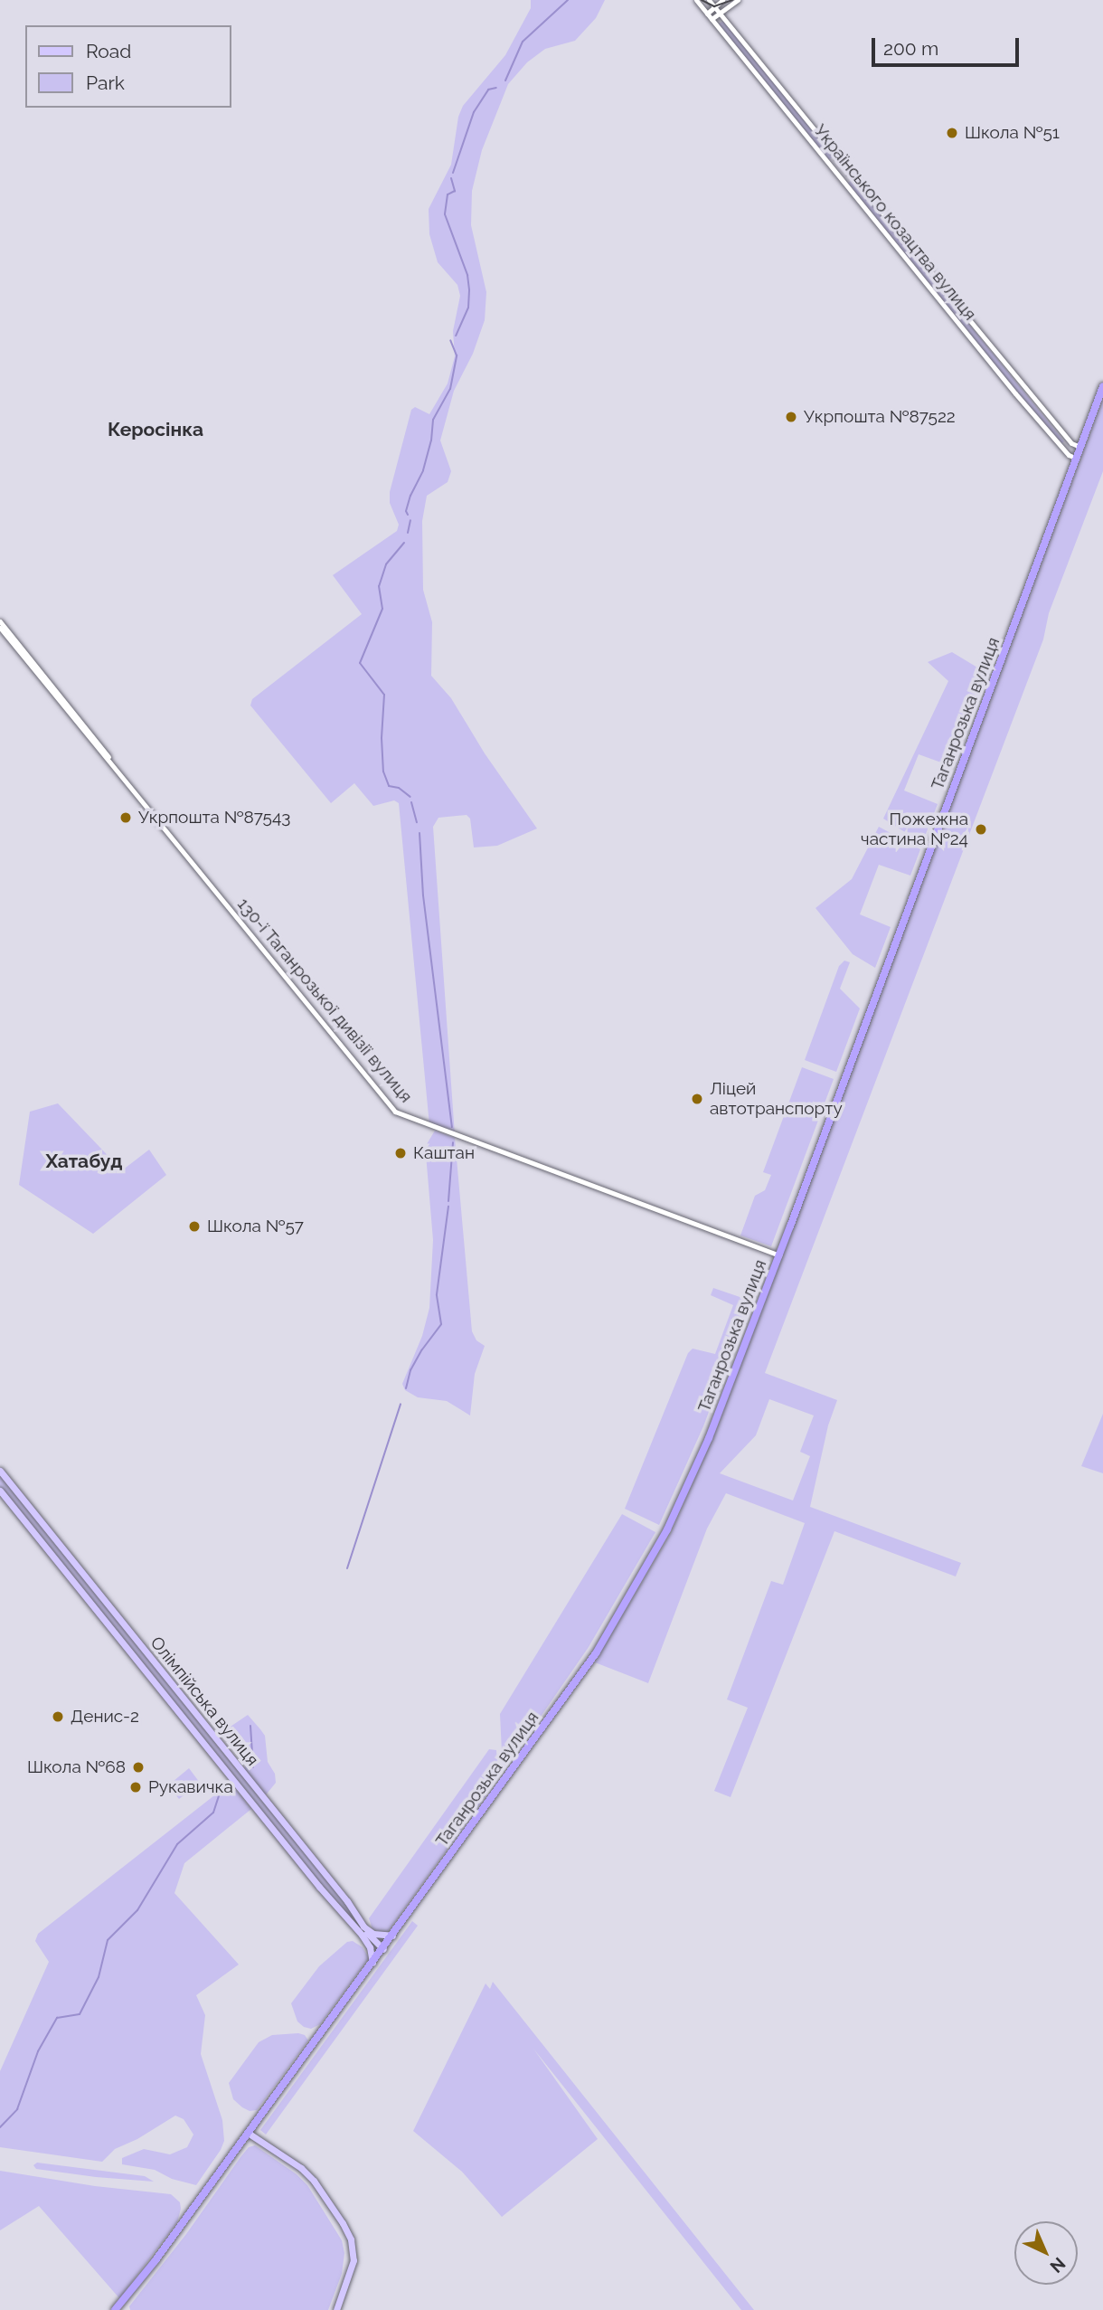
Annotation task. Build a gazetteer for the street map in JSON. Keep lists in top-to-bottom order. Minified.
{"streets":{"highway":["Таганрозька вулиця"],"main road":["Олімпійська вулиця"],"street":["Українського козацтва вулиця","130-ї Таганрозької дивізії вулиця"]},"crossings":[["Українського козацтва вулиця","Таганрозька вулиця"],["Таганрозька вулиця","130-ї Таганрозької дивізії вулиця"],["Таганрозька вулиця","Олімпійська вулиця"]],"districts":["Керосінка","Хатабуд"],"places":["Школа №51","Укрпошта №87522","Укрпошта №87543","Пожежна частина №24","Ліцей автотранспорту","Каштан","Школа №57","Денис-2","Школа №68","Рукавичка"],"legend":["Road","Park"],"scale_bar":"200 m","north":"bottom right"}
